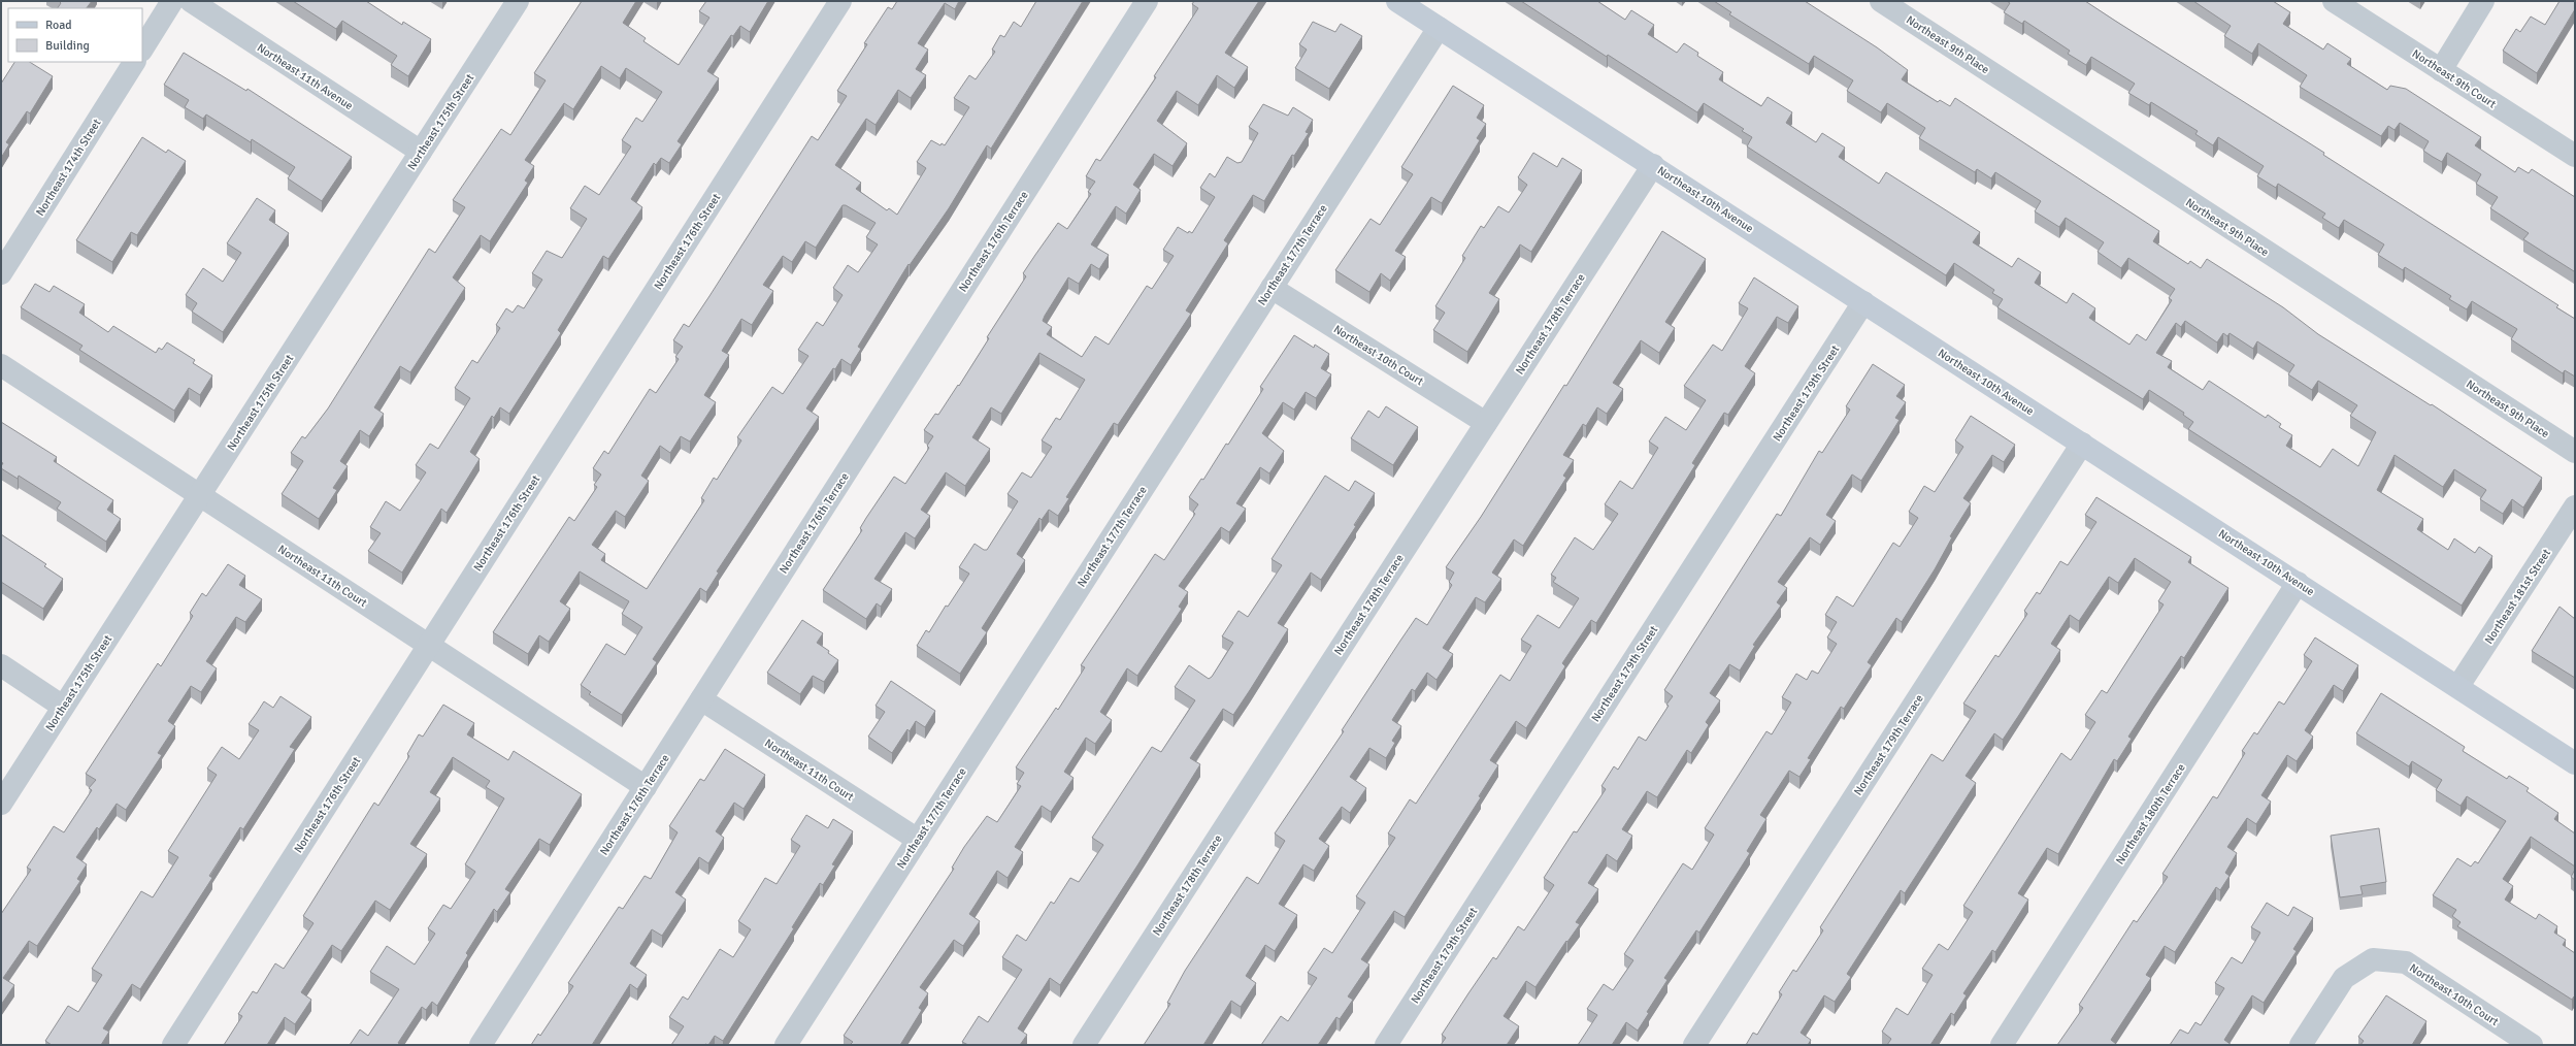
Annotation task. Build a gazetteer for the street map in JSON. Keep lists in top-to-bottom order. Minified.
{"streets":{"street":["Northeast 9th Place","Northeast 11th Avenue","Northeast 9th Court","Northeast 175th Street","Northeast 174th Street","Northeast 10th Avenue","Northeast 176th Street","Northeast 176th Terrace","Northeast 177th Terrace","Northeast 178th Terrace","Northeast 10th Court","Northeast 179th Street","Northeast 11th Court","Northeast 181st Street","Northeast 179th Terrace","Northeast 180th Terrace"]},"crossings":[["Northeast 11th Avenue","Northeast 175th Street"],["Northeast 175th Street","Northeast 11th Court"],["Northeast 10th Avenue","Northeast 177th Terrace"],["Northeast 10th Avenue","Northeast 178th Terrace"],["Northeast 10th Avenue","Northeast 179th Street"],["Northeast 10th Avenue","Northeast 181st Street"],["Northeast 10th Avenue","Northeast 179th Terrace"],["Northeast 10th Avenue","Northeast 180th Terrace"],["Northeast 176th Street","Northeast 11th Court"],["Northeast 176th Terrace","Northeast 11th Court"],["Northeast 177th Terrace","Northeast 10th Court"],["Northeast 177th Terrace","Northeast 11th Court"],["Northeast 178th Terrace","Northeast 10th Court"]],"legend":["Road","Building"]}
